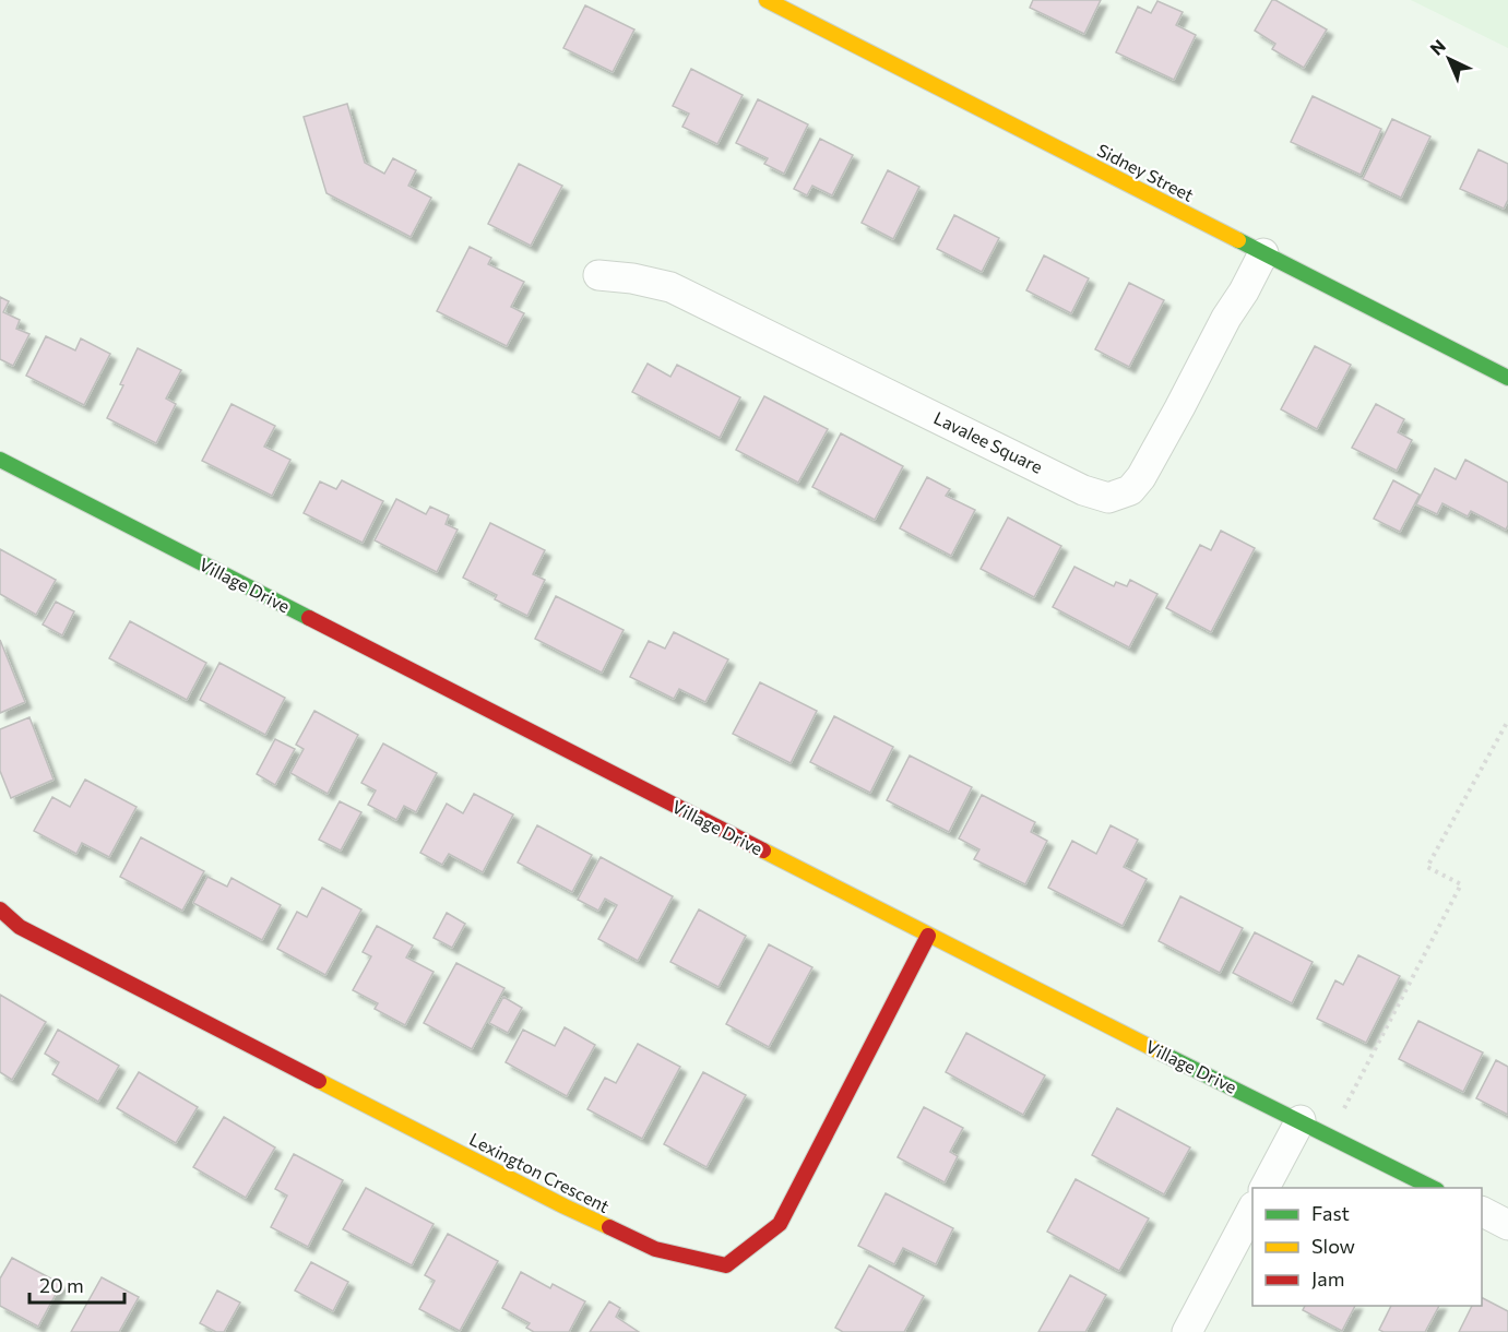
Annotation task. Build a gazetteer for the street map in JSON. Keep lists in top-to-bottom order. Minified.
{"streets":{"street":["Sidney Street","Lavalee Square","Village Drive","Lexington Crescent"]},"crossings":[["Sidney Street","Lavalee Square"],["Village Drive","Lexington Crescent"]],"legend":["Fast","Slow","Jam"],"scale_bar":"20 m","north":"top left"}
